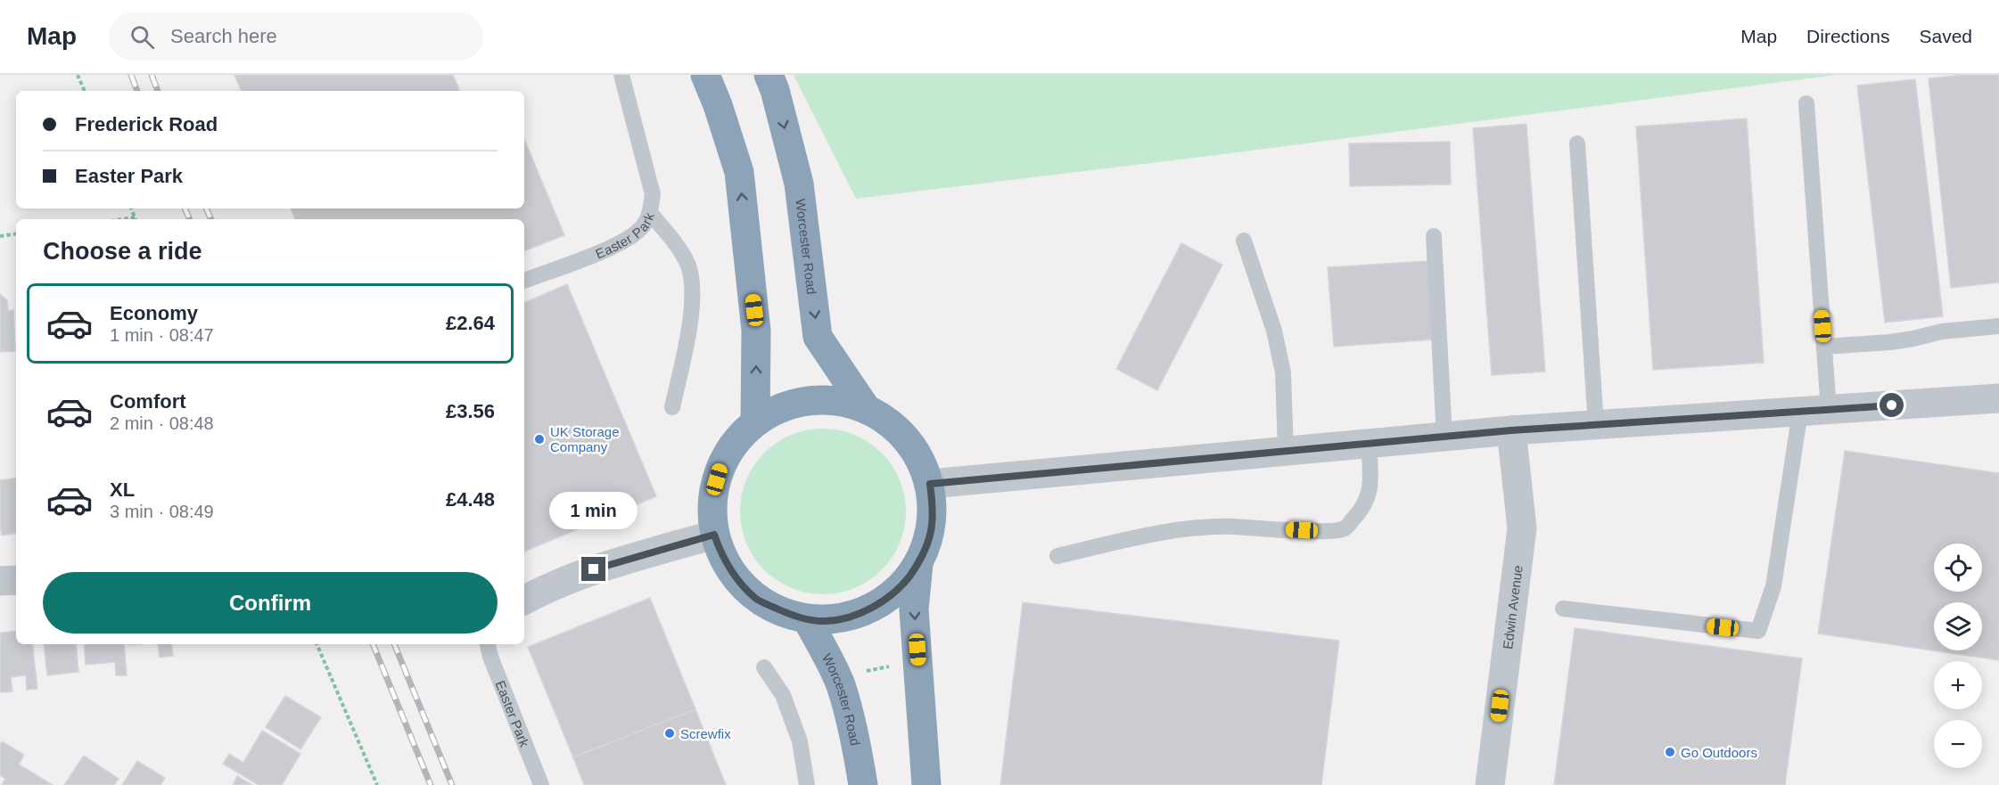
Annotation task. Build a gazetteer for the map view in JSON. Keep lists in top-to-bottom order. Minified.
{"streets":{"highway":["Worcester Road"],"street":["Edwin Avenue"],"lane":["Easter Park"]},"places":["UK Storage Company","Screwfix","Go Outdoors"],"page":{"header":"Map","search":"Search here","nav":["Map","Directions","Saved"],"banner":["Frederick Road","Easter Park"],"heading":"Choose a ride","list":[{"name":"Economy","note":"1 min · 08:47","value":"£2.64"},{"name":"Comfort","note":"2 min · 08:48","value":"£3.56"},{"name":"XL","note":"3 min · 08:49","value":"£4.48"}],"bubble":"1 min","map_buttons":["+","−"],"buttons":"Confirm"}}
